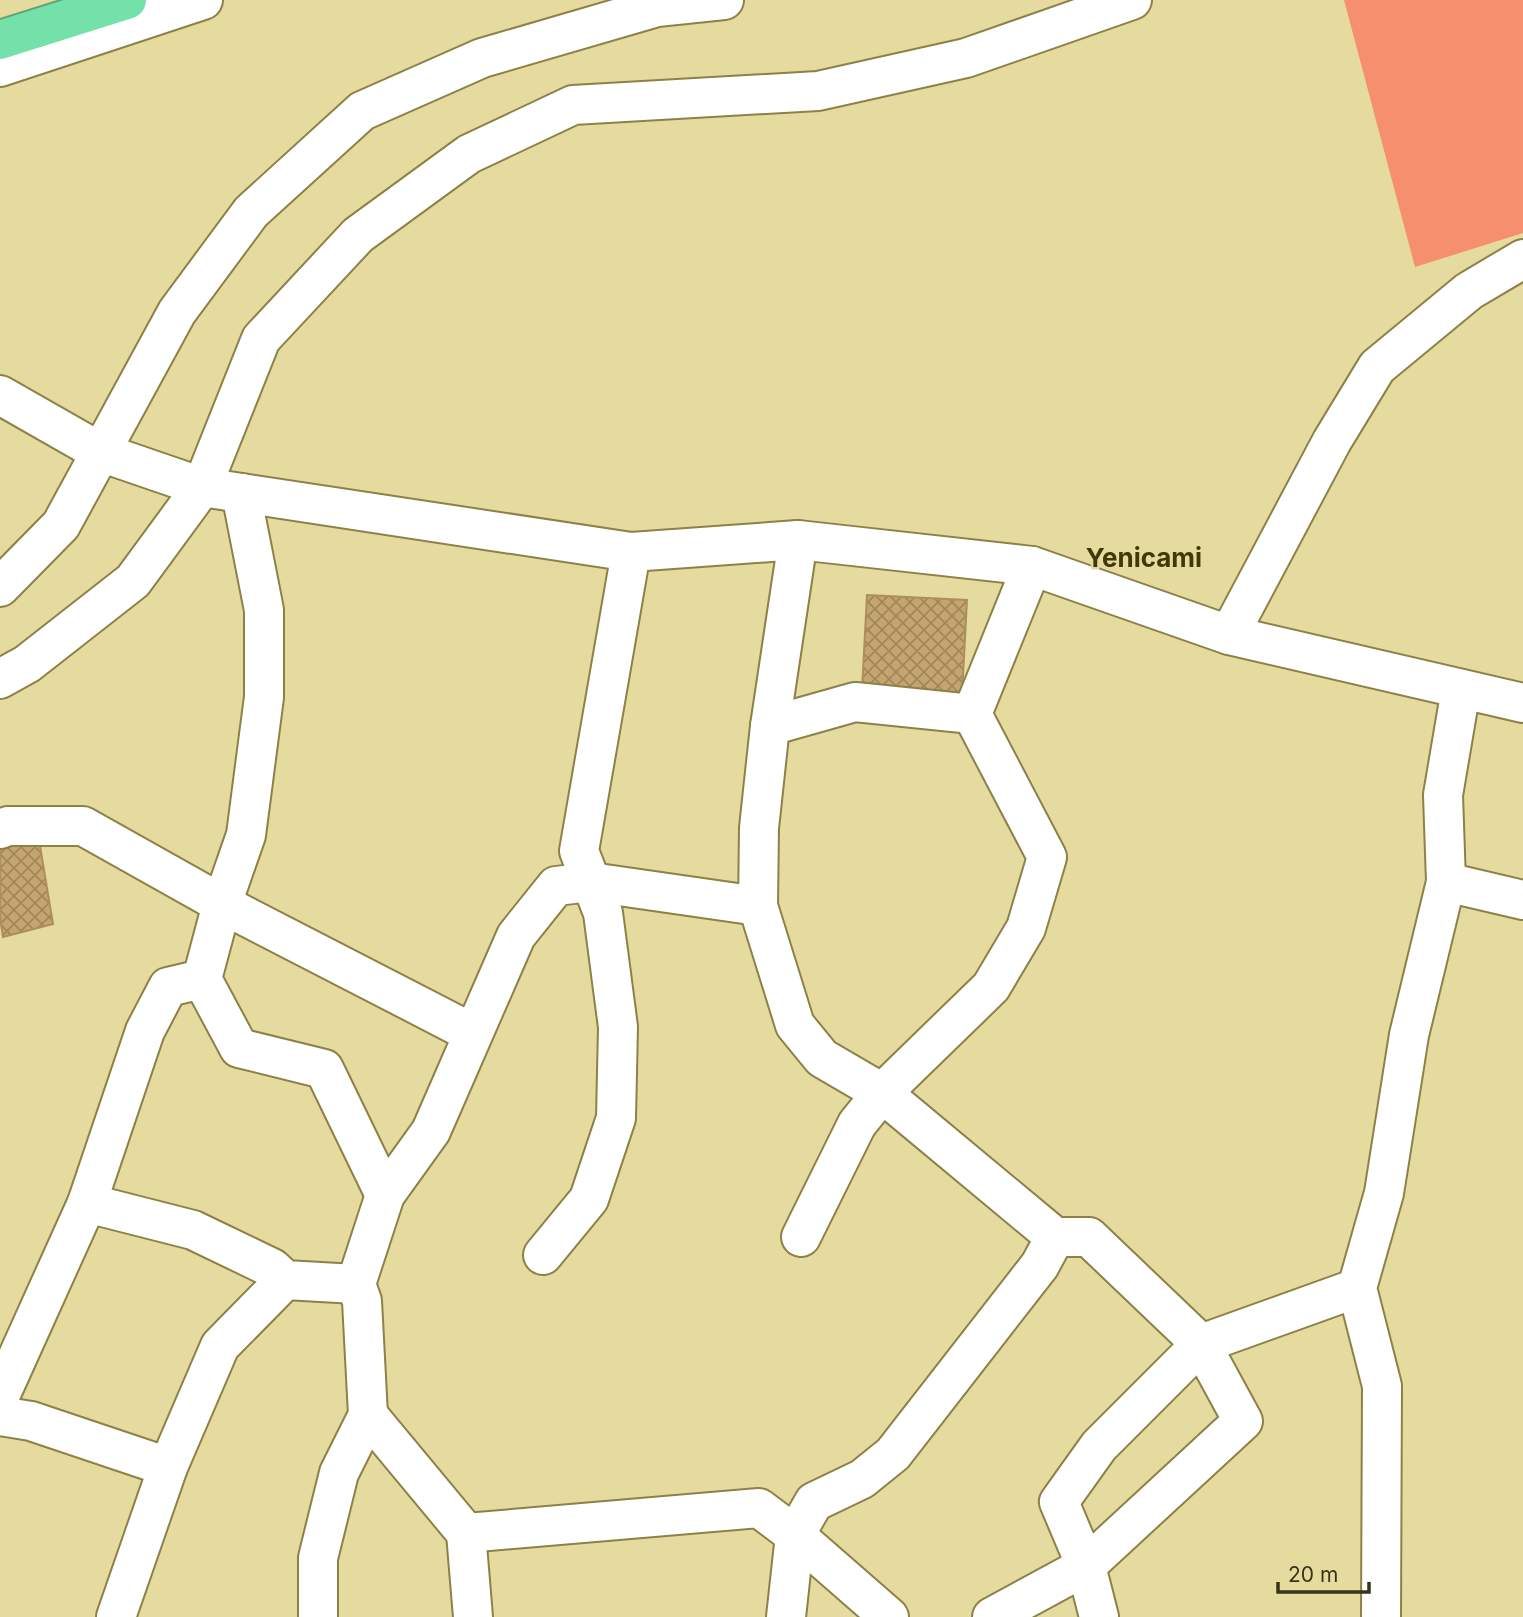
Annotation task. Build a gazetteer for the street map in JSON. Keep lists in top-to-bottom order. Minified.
{"districts":["Yenicami"],"scale_bar":"20 m"}
